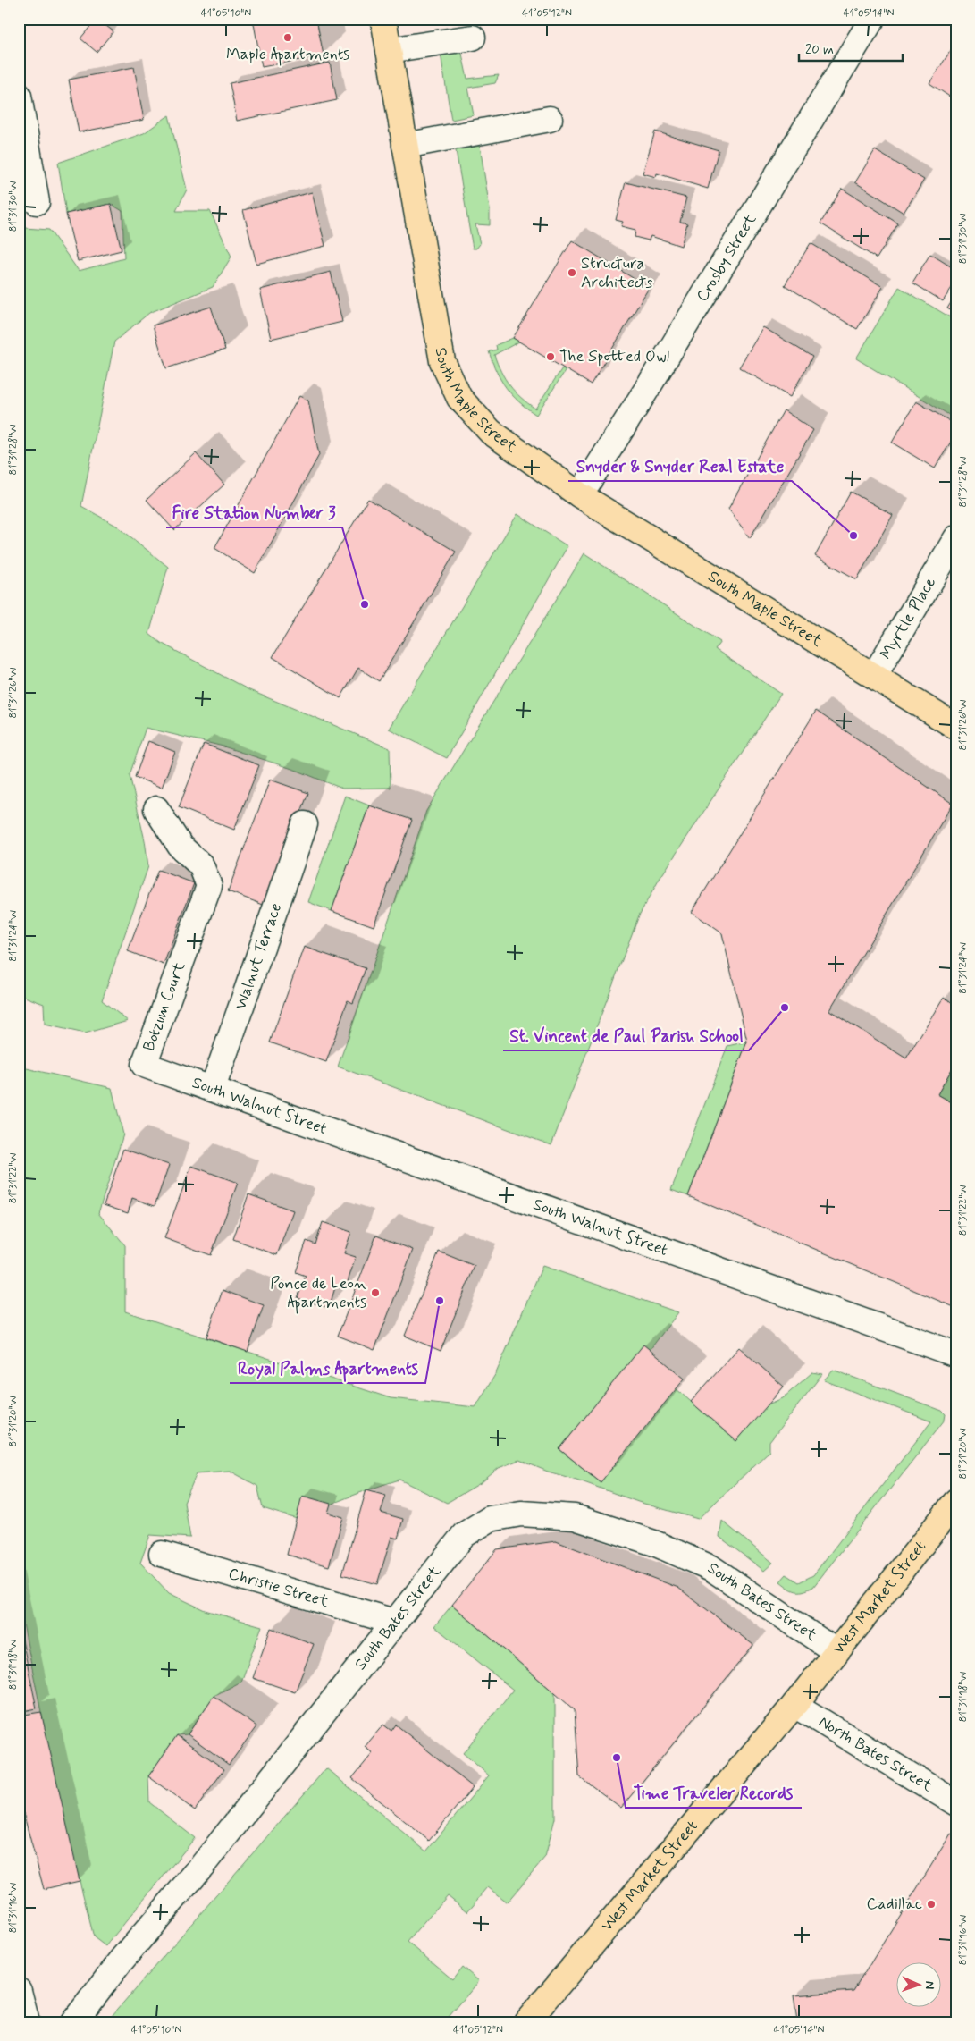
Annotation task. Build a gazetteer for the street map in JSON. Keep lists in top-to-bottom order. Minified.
{"streets":{"main road":["South Maple Street","West Market Street"],"street":["Crosby Street","Myrtle Place","Walnut Terrace","Botzum Court","South Walnut Street","Christie Street","South Bates Street","North Bates Street"]},"crossings":[["Crosby Street","South Maple Street"],["South Maple Street","Myrtle Place"],["Walnut Terrace","South Walnut Street"],["Botzum Court","South Walnut Street"],["Christie Street","South Bates Street"],["West Market Street","South Bates Street"],["West Market Street","North Bates Street"]],"places":["Maple Apartments","Structura Architects","The Spotted Owl","Snyder & Snyder Real Estate","Fire Station Number 3","St. Vincent de Paul Parish School","Ponce de Leon Apartments","Royal Palms Apartments","Time Traveler Records","Cadillac"],"scale_bar":"20 m","north":"right","coordinates":["41°05'10\"N","41°05'12\"N","41°05'14\"N","81°31'30\"W","81°31'28\"W","81°31'26\"W","81°31'24\"W","81°31'22\"W","81°31'20\"W","81°31'18\"W","81°31'16\"W"]}
